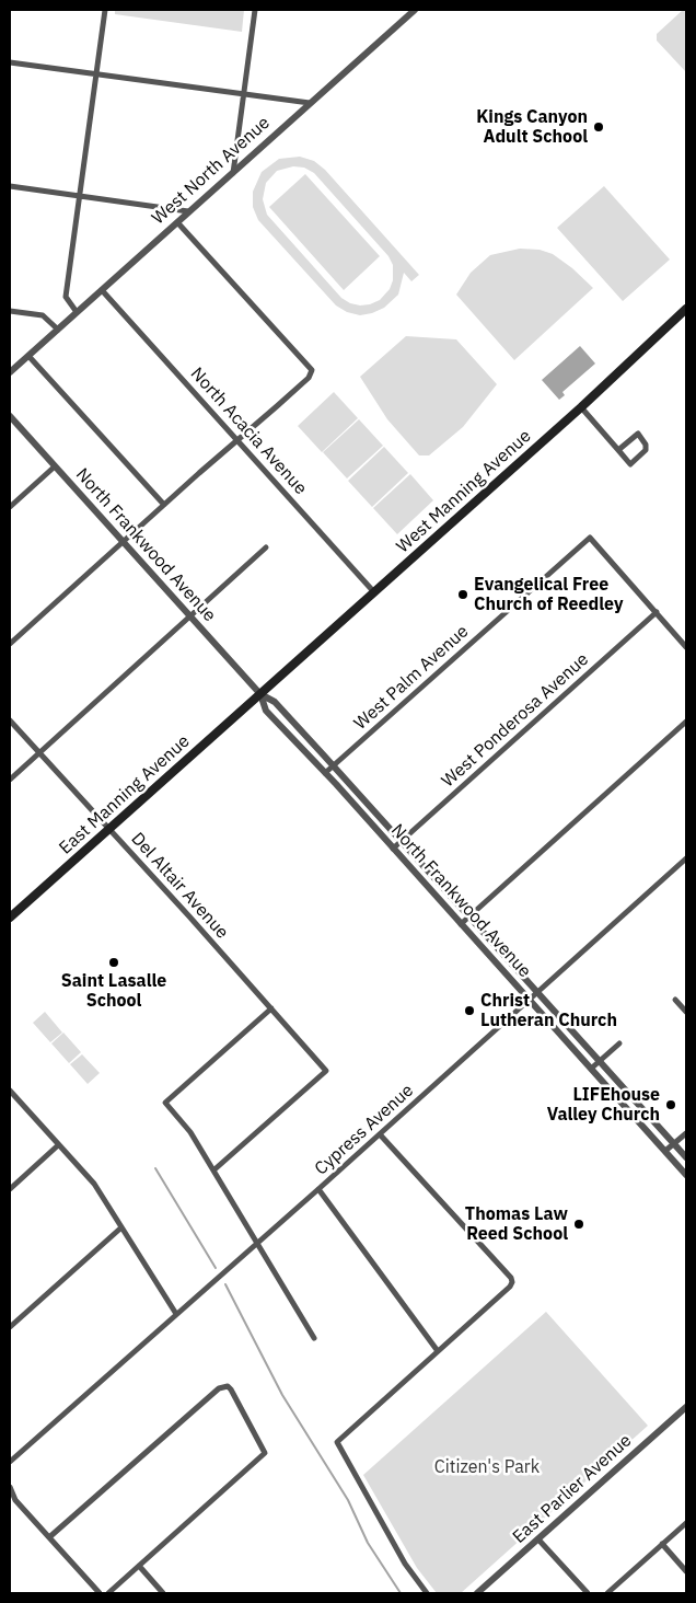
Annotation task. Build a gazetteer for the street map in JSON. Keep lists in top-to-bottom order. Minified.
{"streets":{"main road":["West Manning Avenue","East Manning Avenue"],"street":["West North Avenue","North Acacia Avenue","North Frankwood Avenue","West Palm Avenue","West Ponderosa Avenue","Del Altair Avenue","Cypress Avenue","East Parlier Avenue"]},"crossings":[["West North Avenue","North Acacia Avenue"],["North Acacia Avenue","West Manning Avenue"],["West Manning Avenue","North Frankwood Avenue"],["West Manning Avenue","East Manning Avenue"],["North Frankwood Avenue","West Palm Avenue"],["North Frankwood Avenue","West Ponderosa Avenue"],["North Frankwood Avenue","East Manning Avenue"],["North Frankwood Avenue","Cypress Avenue"],["West Palm Avenue","West Ponderosa Avenue"],["East Manning Avenue","Del Altair Avenue"]],"parks":["Citizen's Park"],"places":["Kings Canyon Adult School","Evangelical Free Church of Reedley","Saint Lasalle School","Christ Lutheran Church","LIFEhouse Valley Church","Thomas Law Reed School"]}
